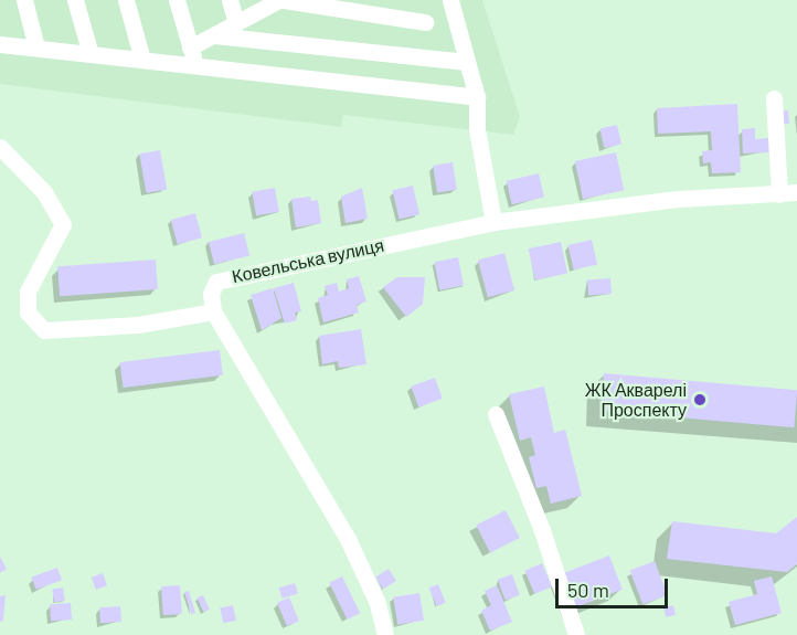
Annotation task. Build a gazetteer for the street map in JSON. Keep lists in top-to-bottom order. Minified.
{"streets":{"street":["Ковельська вулиця"]},"places":["ЖК Акварелі Проспекту"],"scale_bar":"50 m"}
